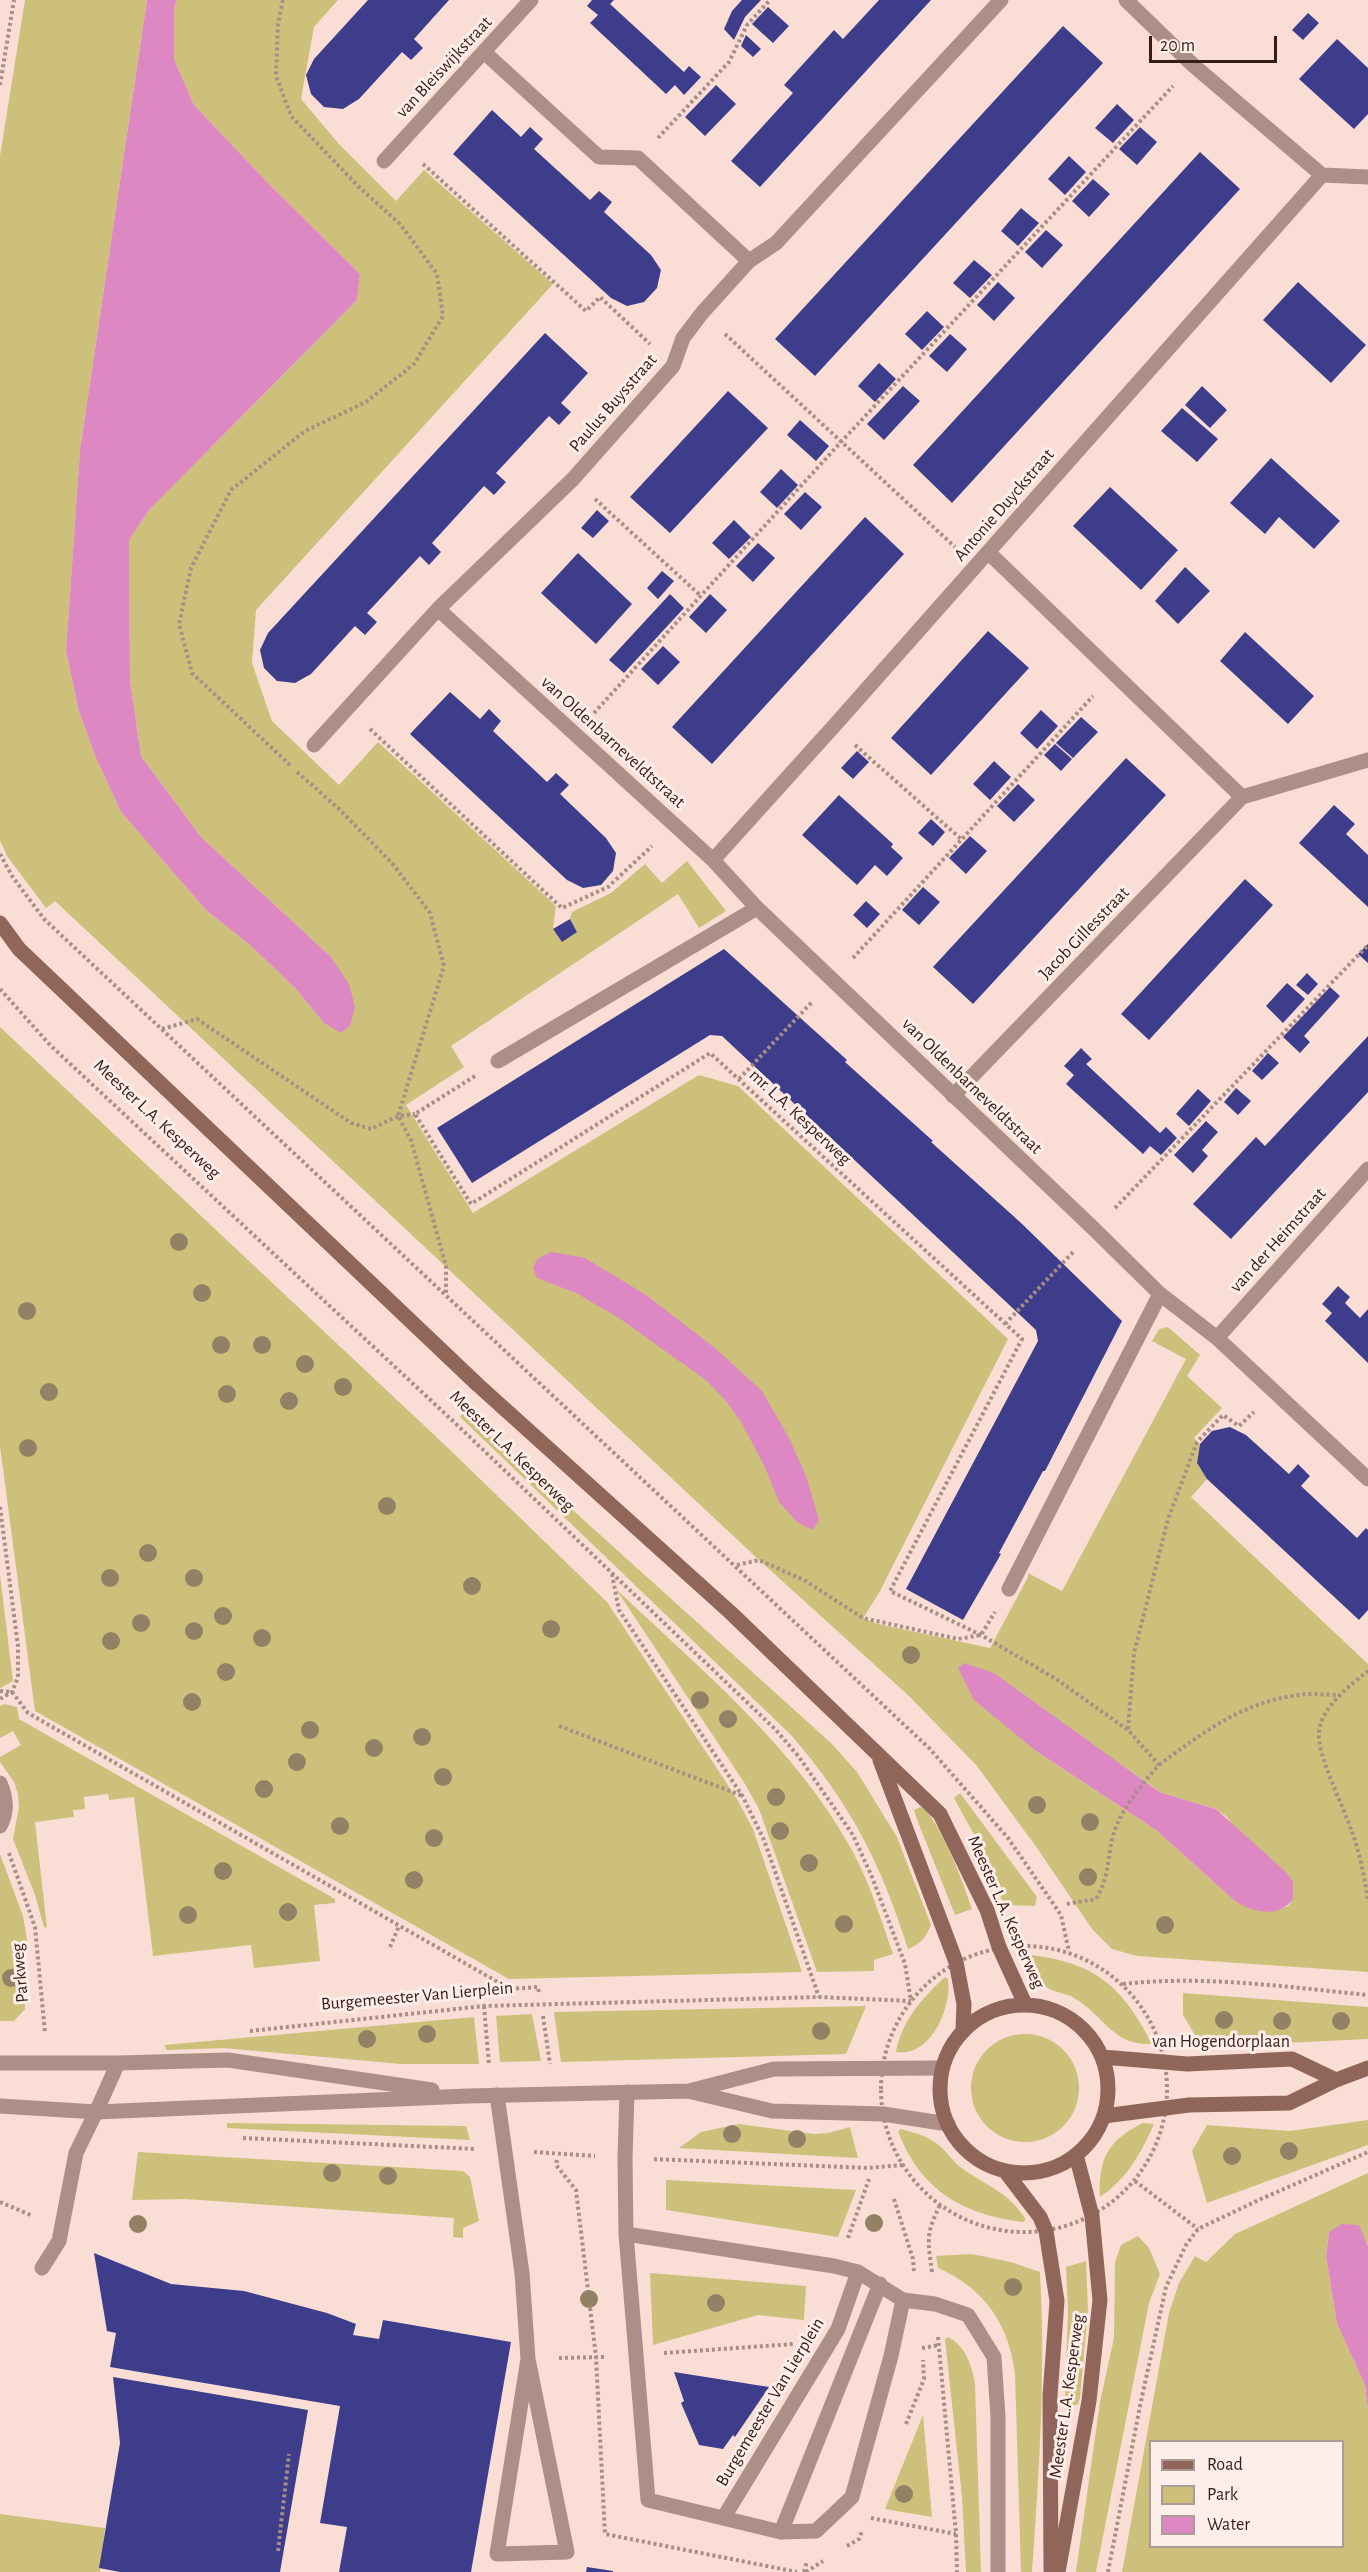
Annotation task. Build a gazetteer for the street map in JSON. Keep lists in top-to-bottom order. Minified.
{"streets":{"main road":["Meester L.A. Kesperweg","van Hogendorplaan"],"street":["van Bleiswijkstraat","Paulus Buysstraat","Antonie Duyckstraat","van Oldenbarneveldtstraat","Jacob Gillesstraat","van der Heimstraat","Burgemeester Van Lierplein"],"path":["mr. L.A. Kesperweg","Parkweg"]},"crossings":[["Paulus Buysstraat","van Oldenbarneveldtstraat"],["Antonie Duyckstraat","van Oldenbarneveldtstraat"],["van Oldenbarneveldtstraat","Jacob Gillesstraat"],["van Oldenbarneveldtstraat","van der Heimstraat"],["Meester L.A. Kesperweg","Burgemeester Van Lierplein"],["Meester L.A. Kesperweg","van Hogendorplaan"]],"legend":["Road","Park","Water"],"scale_bar":"20 m"}
